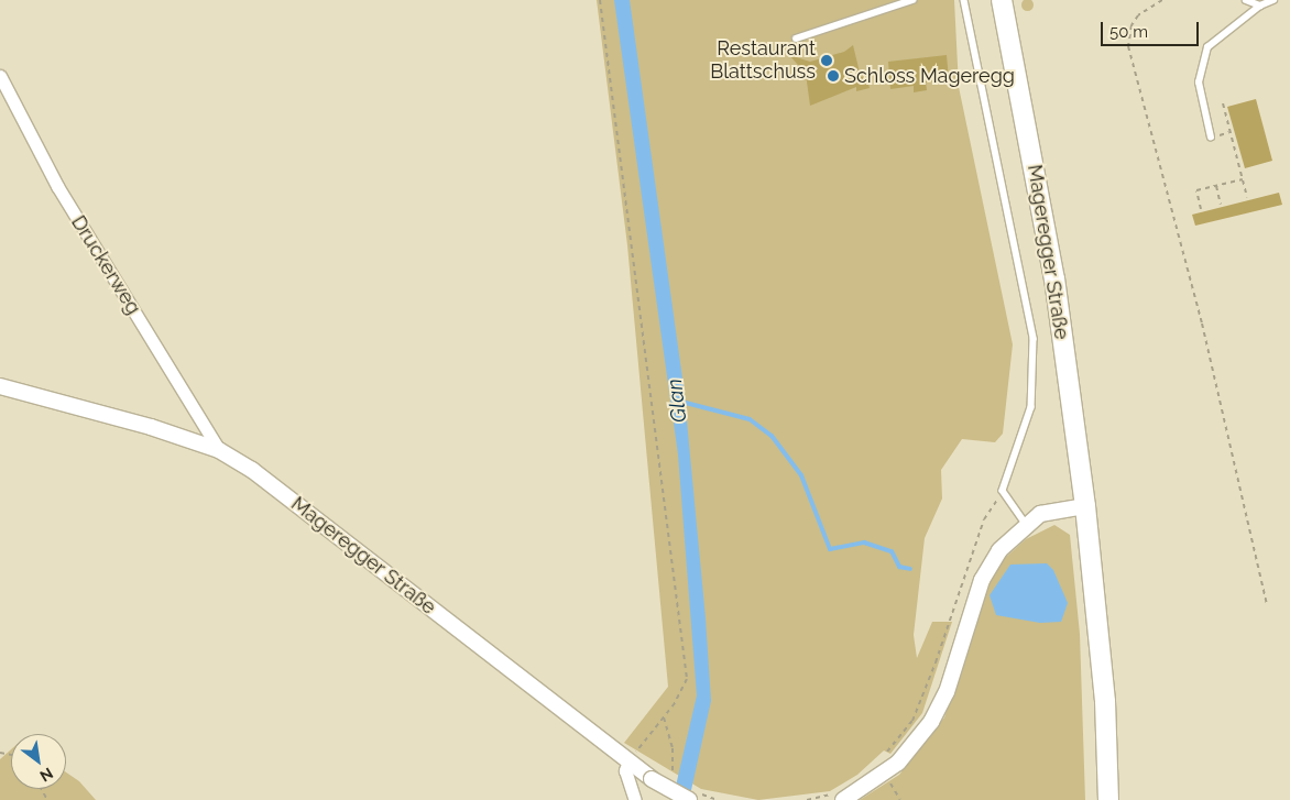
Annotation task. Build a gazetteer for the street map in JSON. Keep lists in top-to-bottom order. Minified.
{"streets":{"main road":["Mageregger Straße"],"street":["Druckerweg"]},"crossings":[["Mageregger Straße","Druckerweg"]],"water":["Glan"],"places":["Restaurant Blattschuss","Schloss Mageregg"],"scale_bar":"50 m","north":"bottom right"}
